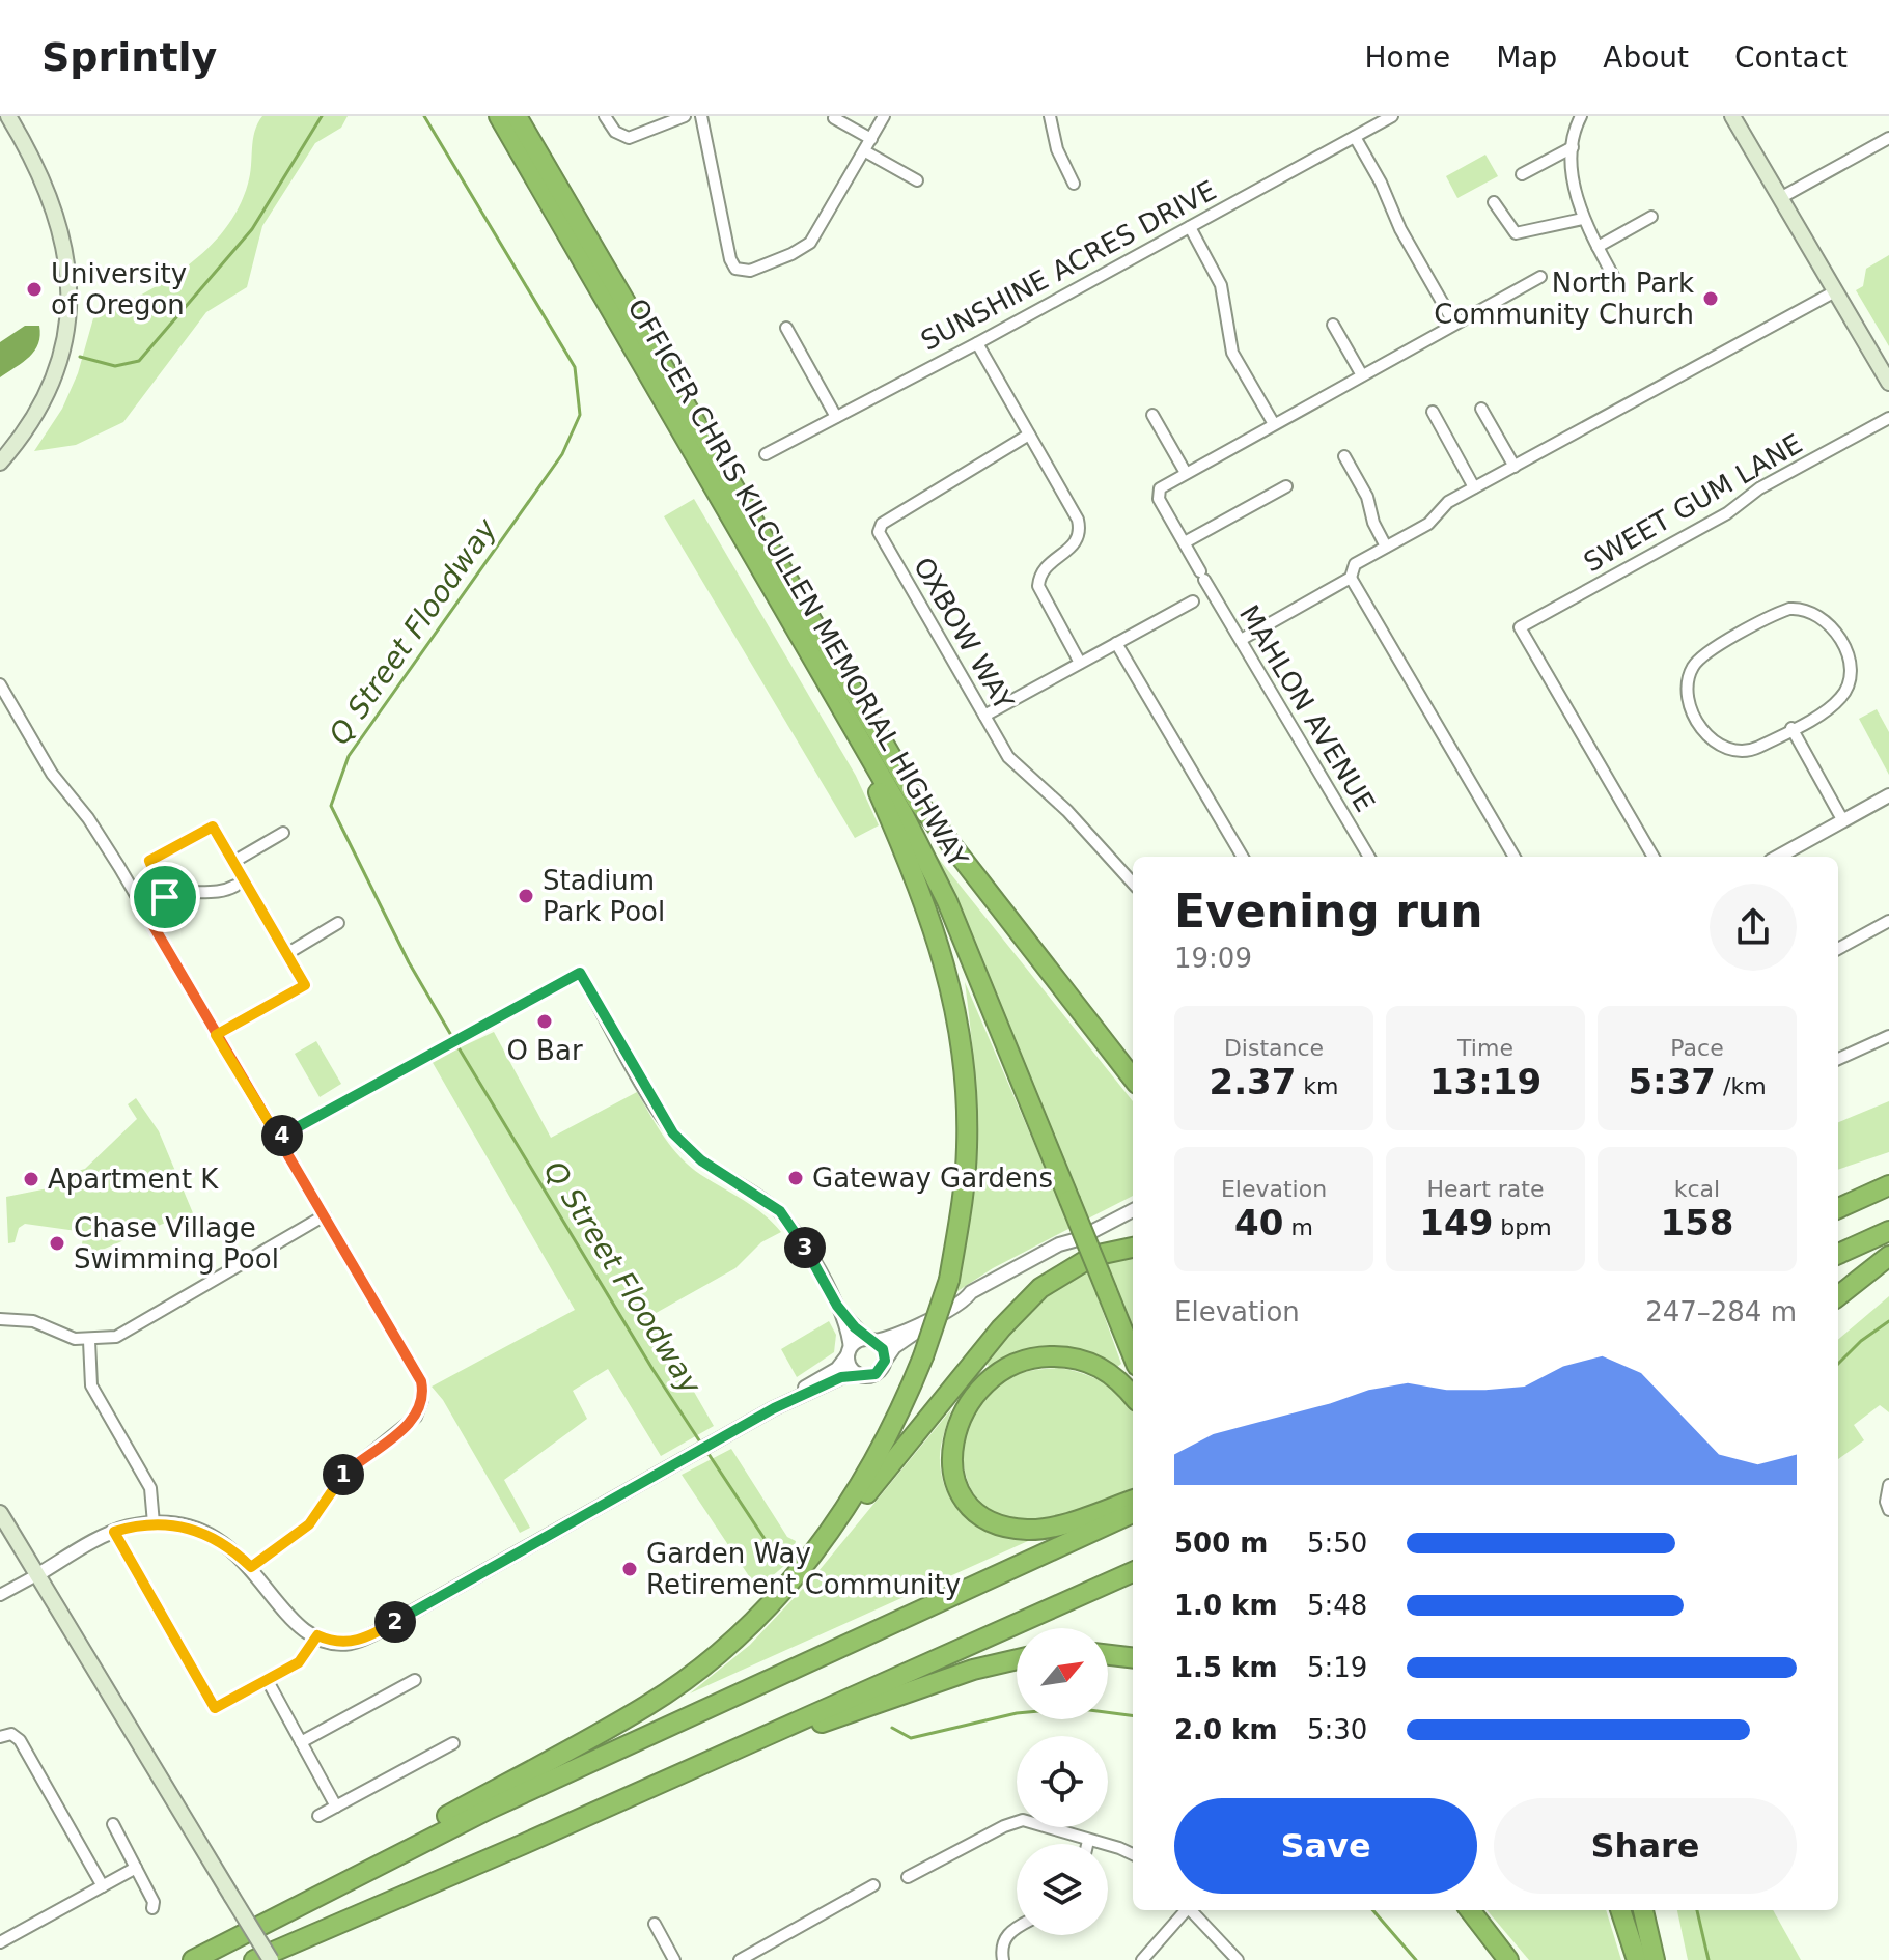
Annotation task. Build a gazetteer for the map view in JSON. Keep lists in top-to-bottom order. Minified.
{"streets":{"highway":["OFFICER CHRIS KILCULLEN MEMORIAL HIGHWAY"],"street":["SUNSHINE ACRES DRIVE","SWEET GUM LANE","OXBOW WAY","MAHLON AVENUE"]},"water":["Q Street Floodway"],"places":["University of Oregon","North Park Community Church","Stadium Park Pool","O Bar","Gateway Gardens","Apartment K","Chase Village Swimming Pool","Garden Way Retirement Community"],"north":"top right","page":{"header":"Sprintly","nav":["Home","Map","About","Contact"],"heading":["Evening run","19:09"],"stats":[["Distance","2.37 km"],["Time","13:19"],["Pace","5:37 /km"],["Elevation","40 m"],["Heart rate","149 bpm"],["kcal","158"]],"pins":["4","3","1","2"],"chart":["Elevation","247–284 m"],"list":[{"name":"500 m","note":"5:50"},{"name":"1.0 km","note":"5:48"},{"name":"1.5 km","note":"5:19"},{"name":"2.0 km","note":"5:30"}],"buttons":["Save","Share"]}}
